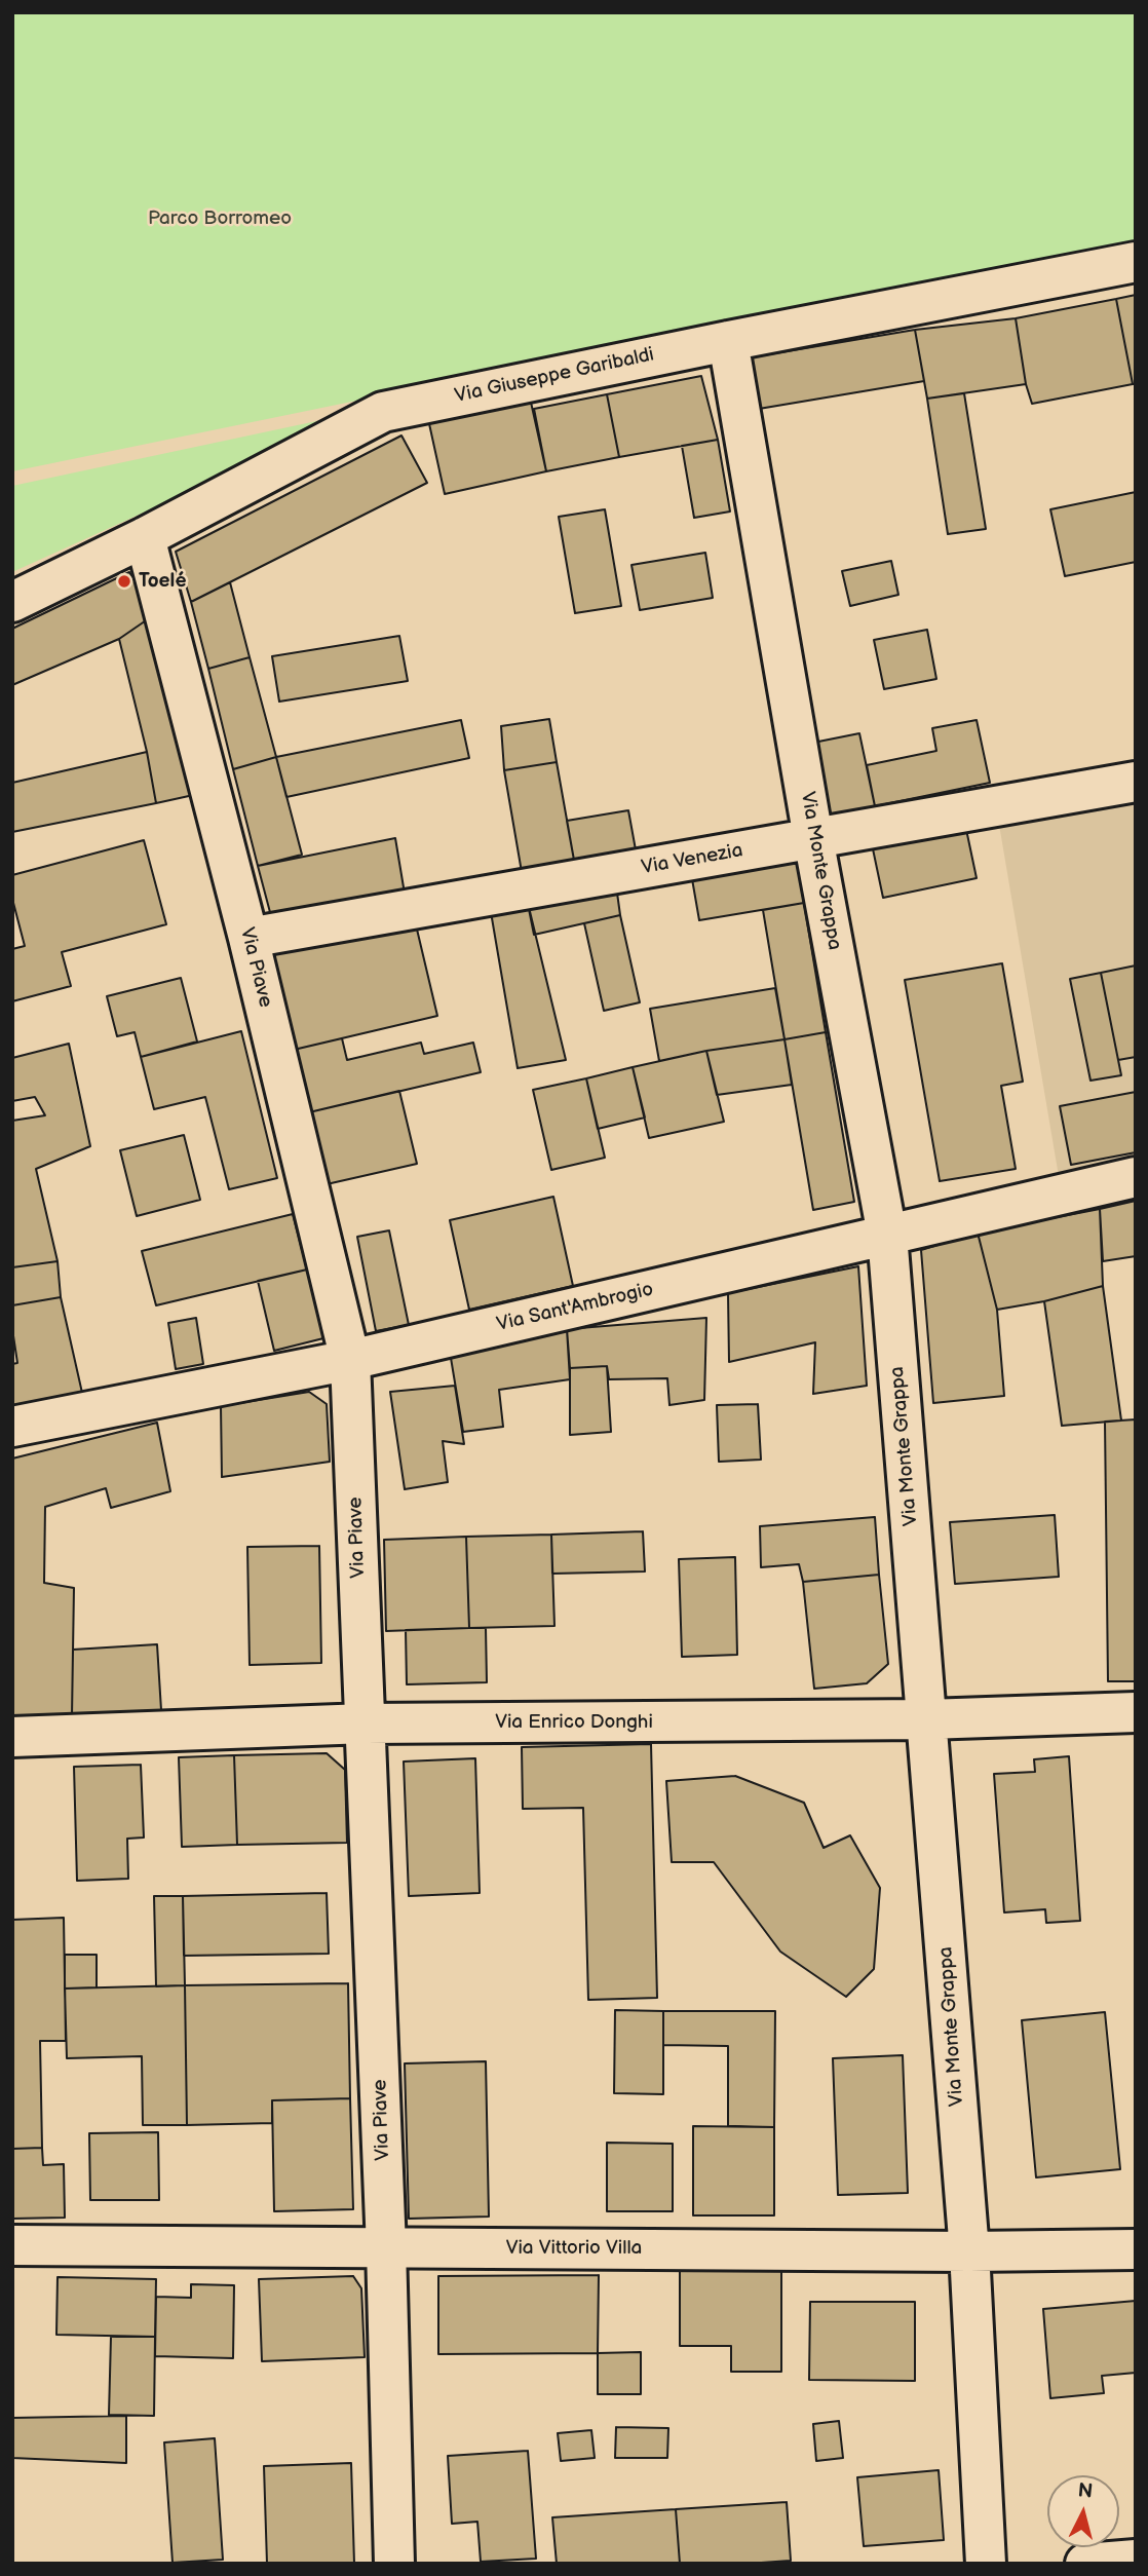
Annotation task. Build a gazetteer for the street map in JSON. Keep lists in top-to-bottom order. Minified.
{"streets":{"street":["Via Giuseppe Garibaldi","Via Venezia","Via Monte Grappa","Via Piave","Via Sant'Ambrogio","Via Enrico Donghi","Via Vittorio Villa"]},"crossings":[["Via Giuseppe Garibaldi","Via Monte Grappa"],["Via Giuseppe Garibaldi","Via Piave"],["Via Venezia","Via Monte Grappa"],["Via Venezia","Via Piave"],["Via Monte Grappa","Via Sant'Ambrogio"],["Via Monte Grappa","Via Enrico Donghi"],["Via Monte Grappa","Via Vittorio Villa"],["Via Piave","Via Sant'Ambrogio"],["Via Piave","Via Enrico Donghi"],["Via Piave","Via Vittorio Villa"]],"parks":["Parco Borromeo"],"places":["Toelé"],"north":"top"}
